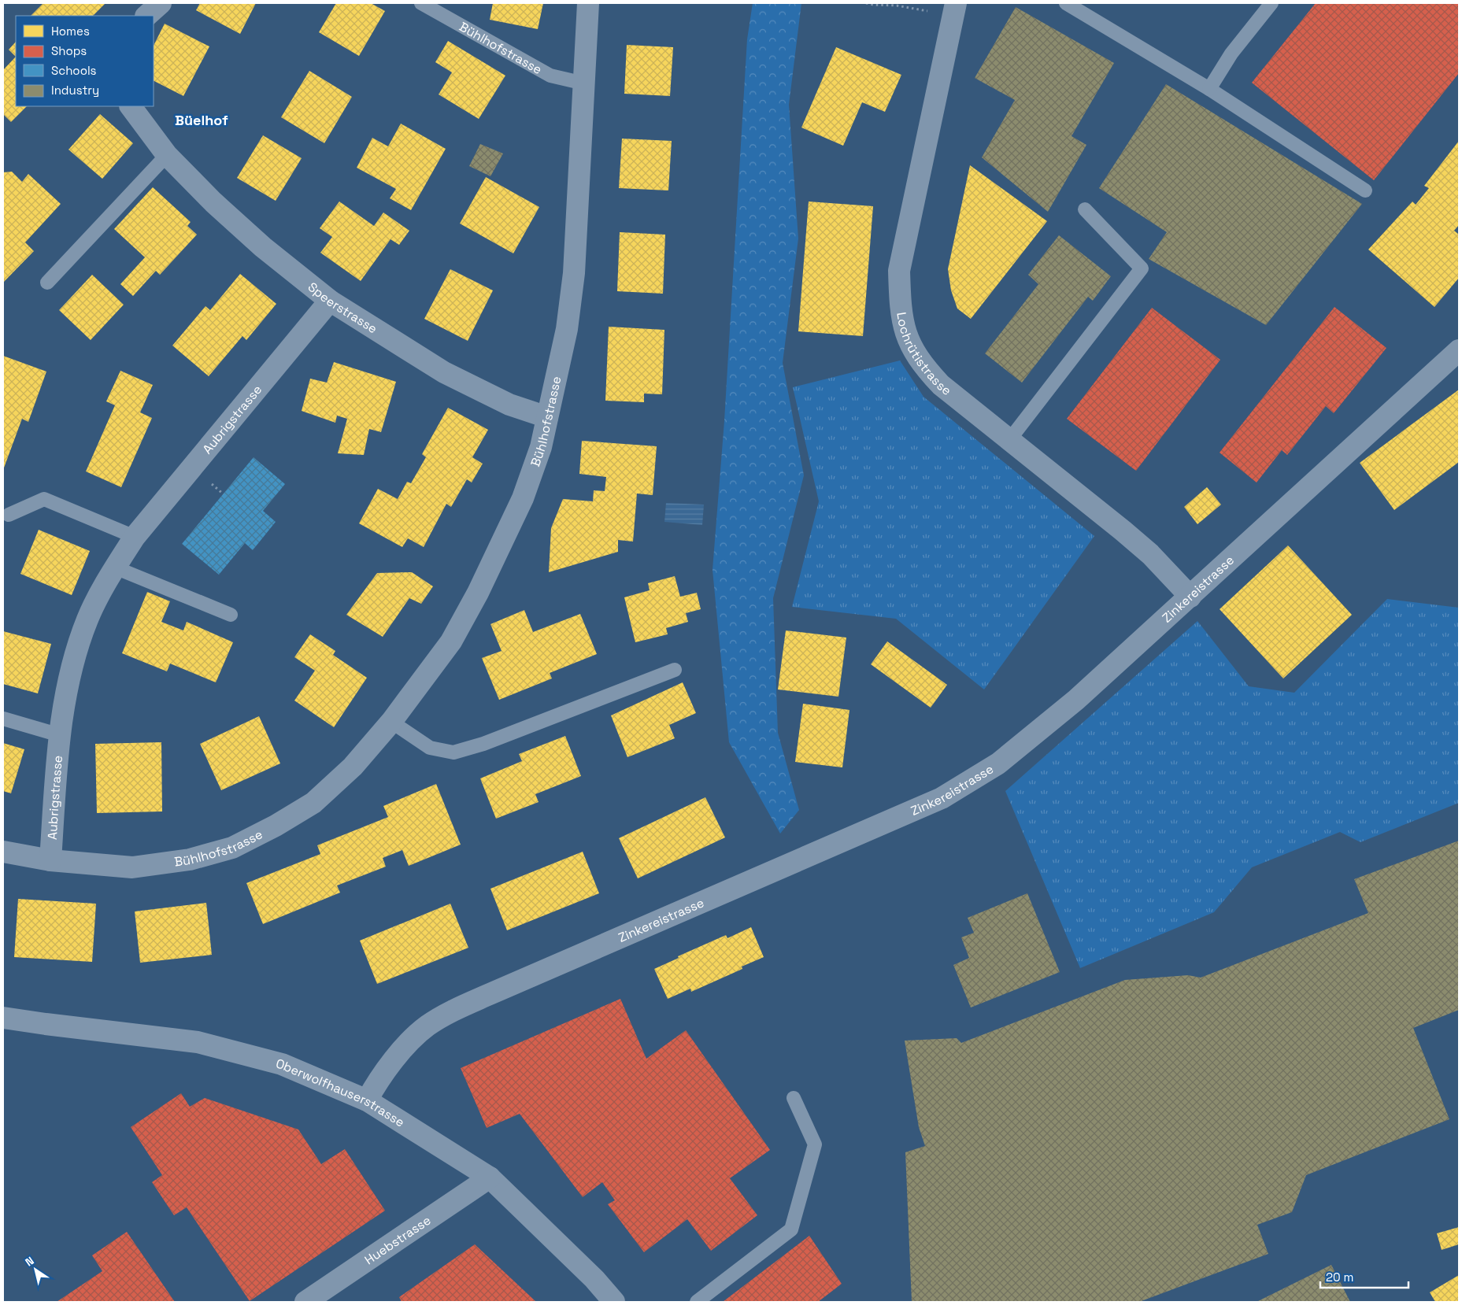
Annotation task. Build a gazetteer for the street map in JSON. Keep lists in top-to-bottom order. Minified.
{"streets":{"street":["Bühlhofstrasse","Speerstrasse","Lochrütistrasse","Aubrigstrasse","Zinkereistrasse","Oberwolfhauserstrasse","Huebstrasse"]},"crossings":[["Bühlhofstrasse","Speerstrasse"],["Bühlhofstrasse","Aubrigstrasse"],["Speerstrasse","Aubrigstrasse"],["Lochrütistrasse","Zinkereistrasse"],["Zinkereistrasse","Oberwolfhauserstrasse"],["Oberwolfhauserstrasse","Huebstrasse"]],"districts":["Büelhof"],"legend":["Homes","Shops","Schools","Industry"],"scale_bar":"20 m","north":"top left"}
